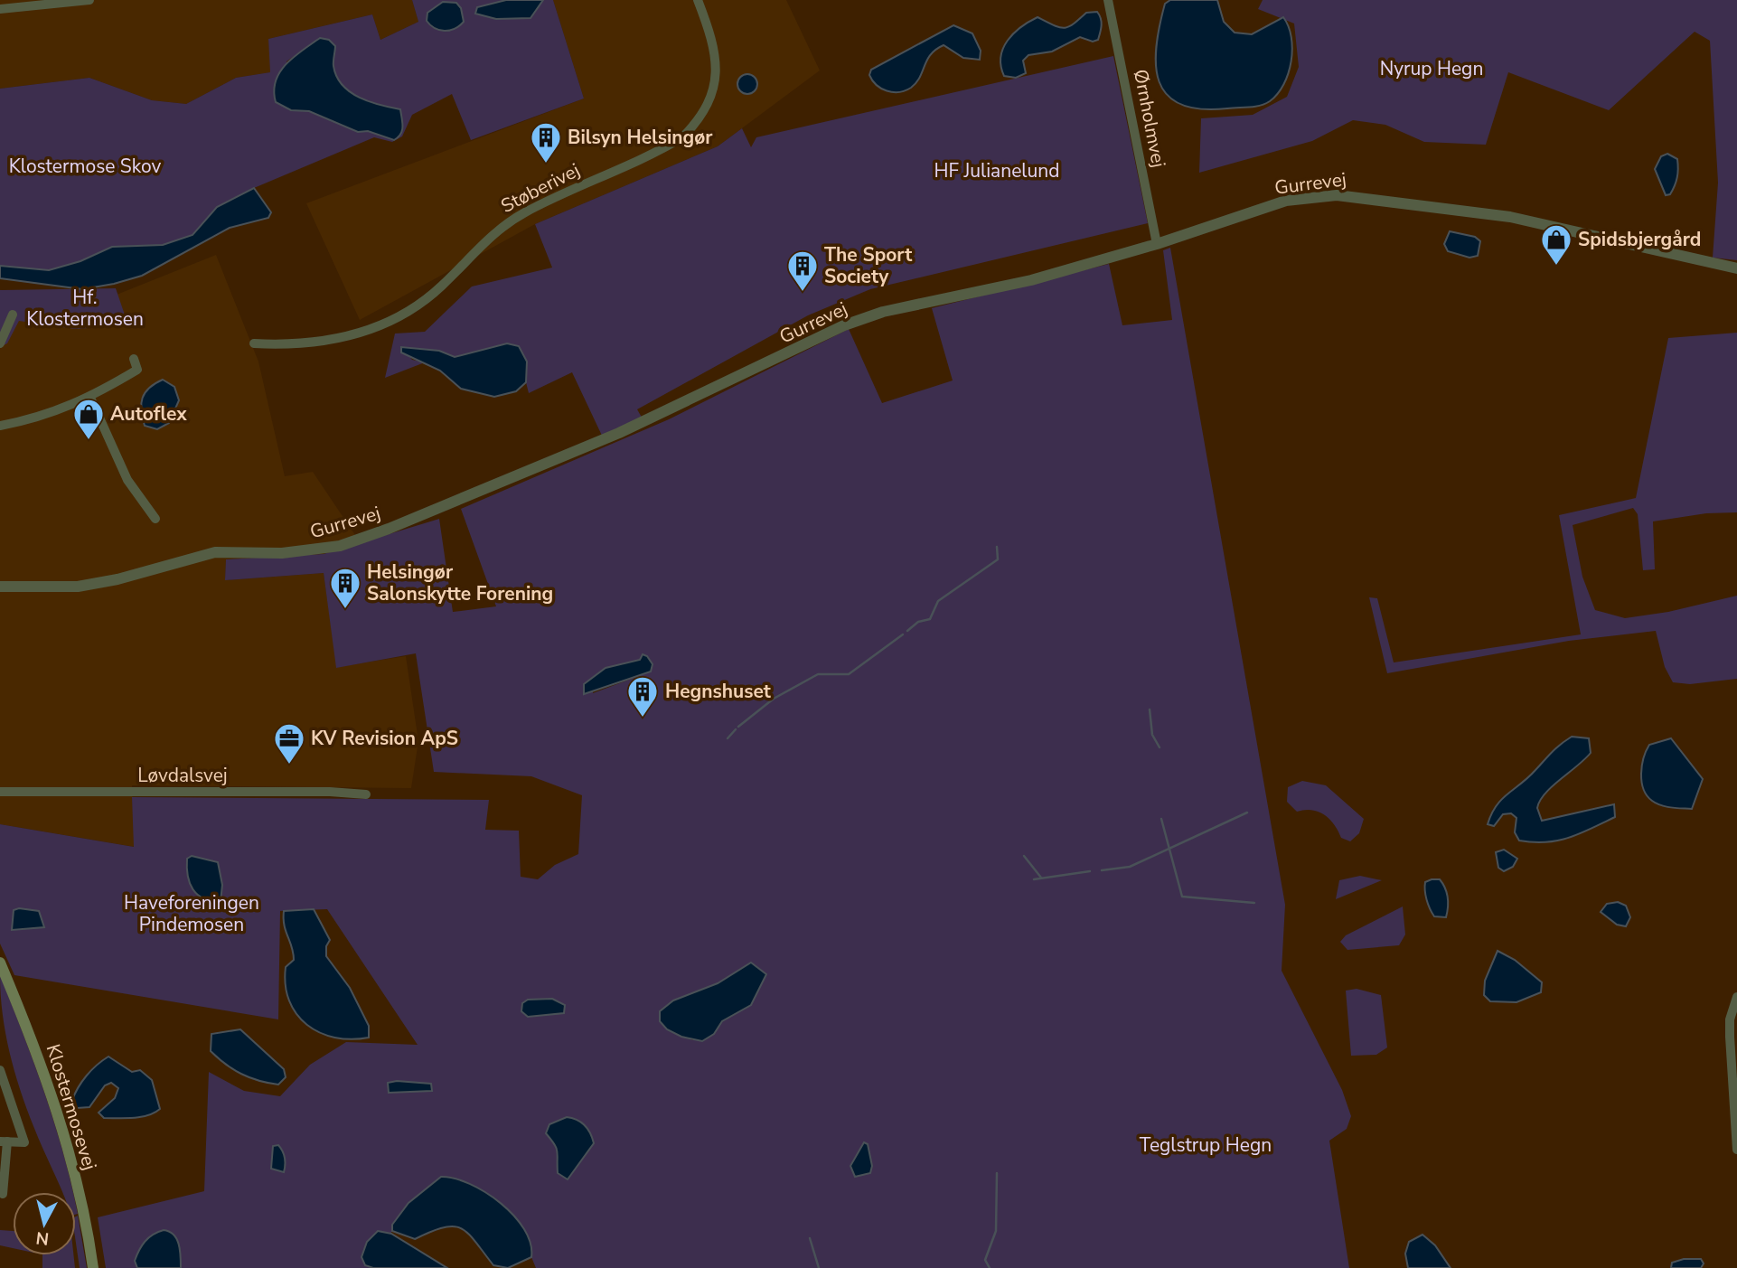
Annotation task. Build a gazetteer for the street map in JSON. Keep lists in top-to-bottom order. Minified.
{"streets":{"main road":["Klostermosevej"],"street":["Ørnholmvej","Gurrevej","Støberivej","Løvdalsvej"]},"crossings":[["Ørnholmvej","Gurrevej"]],"parks":["Nyrup Hegn","Klostermose Skov","HF Julianelund","Hf. Klostermosen","Haveforeningen Pindemosen","Teglstrup Hegn"],"places":{"building":["Bilsyn Helsingør","The Sport Society","Helsingør Salonskytte Forening","Hegnshuset"],"shop":["Spidsbjergård","Autoflex"],"office":["KV Revision ApS"]},"north":"bottom"}
